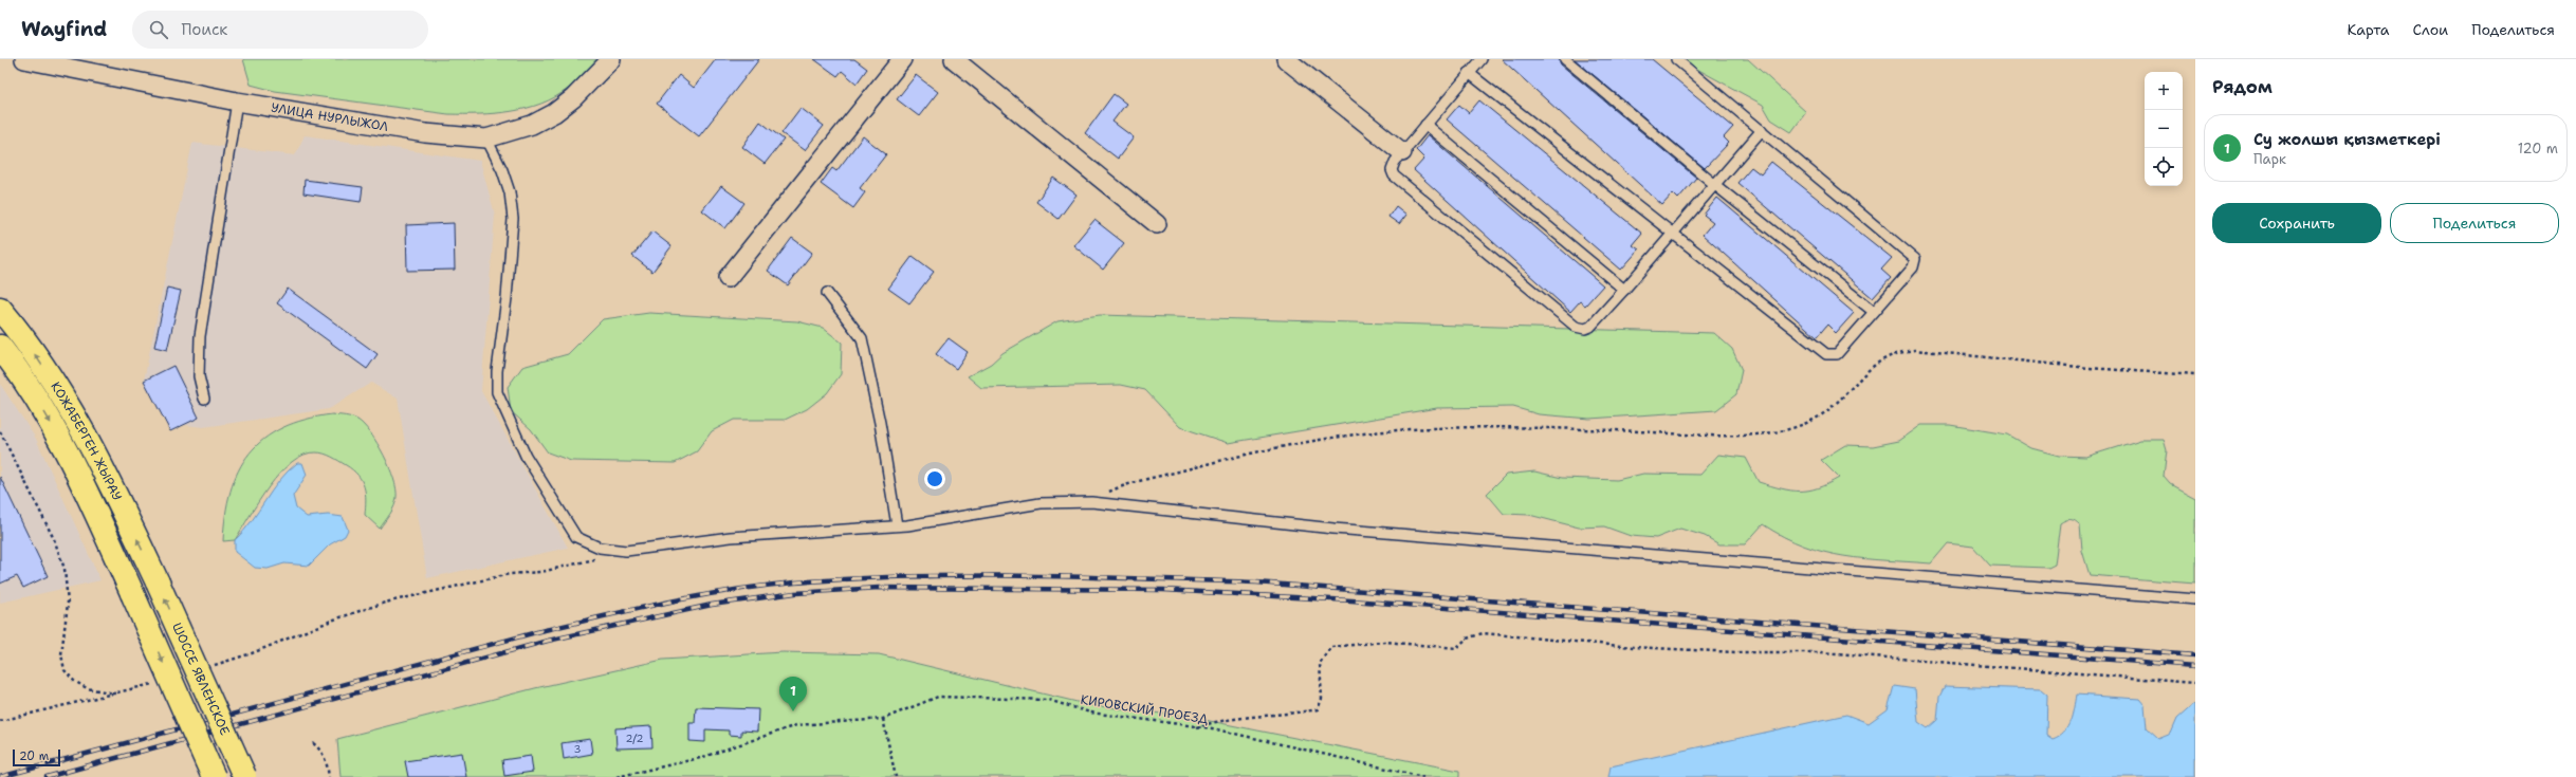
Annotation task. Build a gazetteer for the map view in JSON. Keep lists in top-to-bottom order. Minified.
{"streets":{"highway":["КОЖАБЕРГЕН ЖЫРАУ","ШОССЕ ЯВЛЕНСКОЕ"],"street":["УЛИЦА НУРЛЫЖОЛ"],"path":["КИРОВСКИЙ ПРОЕЗД"]},"crossings":[["КОЖАБЕРГЕН ЖЫРАУ","ШОССЕ ЯВЛЕНСКОЕ"]],"one_way":["ШОССЕ ЯВЛЕНСКОЕ"],"house_numbers":["2/2","3"],"scale_bar":"20 m","page":{"header":"Wayfind","search":"Поиск","nav":["Карта","Слои","Поделиться"],"heading":"Рядом","map_buttons":["+","−"],"list":[{"mark":"1","name":"Су жолшы қызметкері","note":"Парк","value":"120 m"}],"buttons":["Сохранить","Поделиться"],"pins":"1","scale":"20 m"}}
